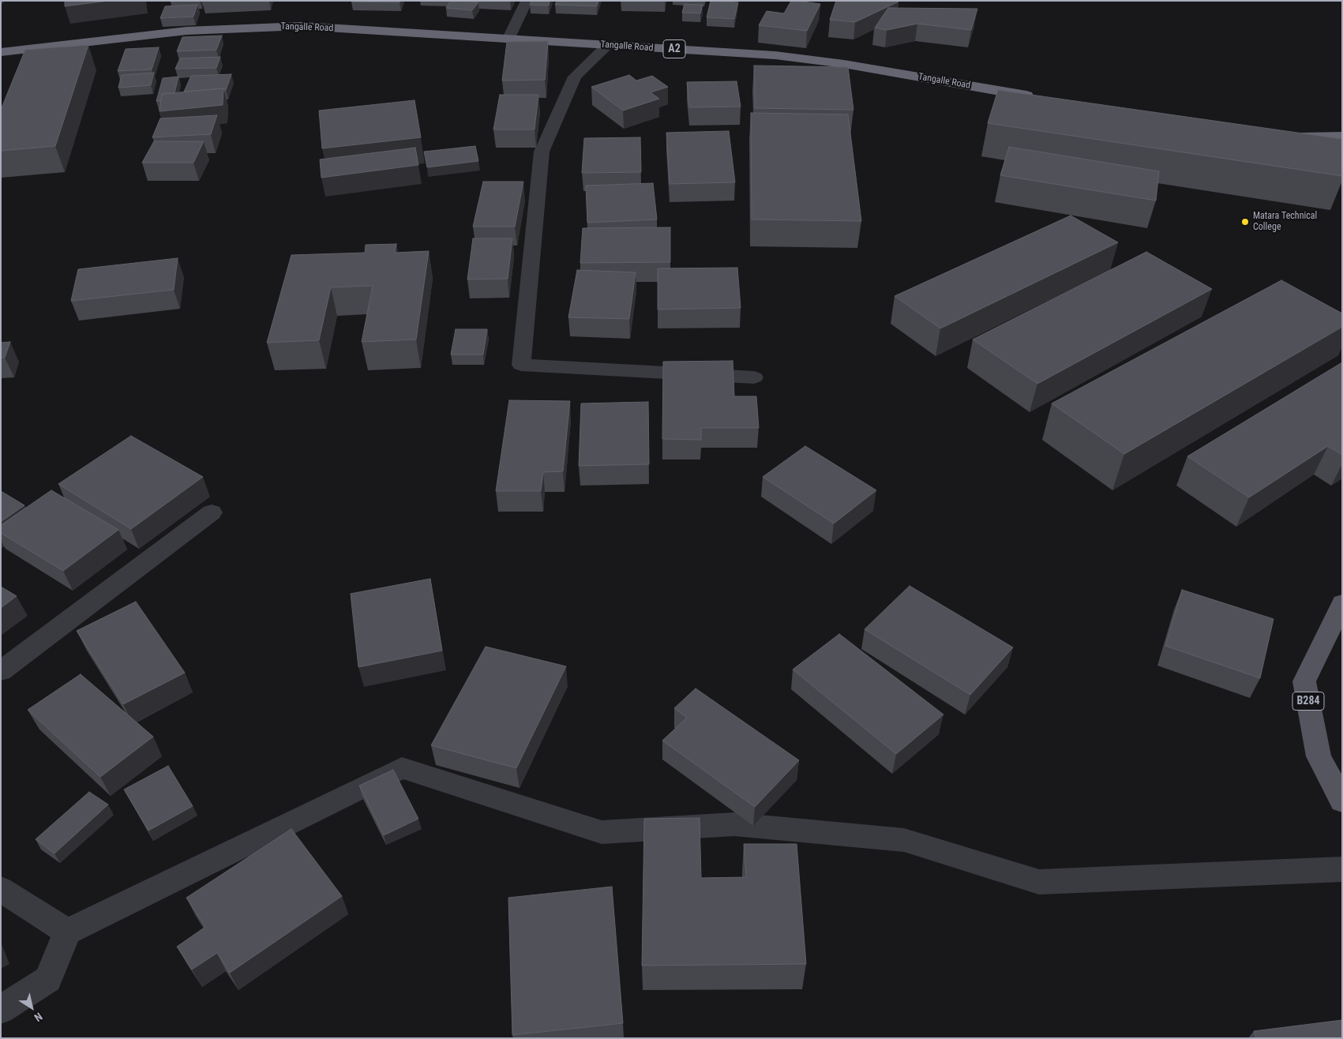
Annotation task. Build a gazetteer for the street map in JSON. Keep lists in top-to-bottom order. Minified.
{"streets":{"highway":["Tangalle Road","A2"],"main road":["B284"]},"places":["Matara Technical College"],"north":"bottom right"}
